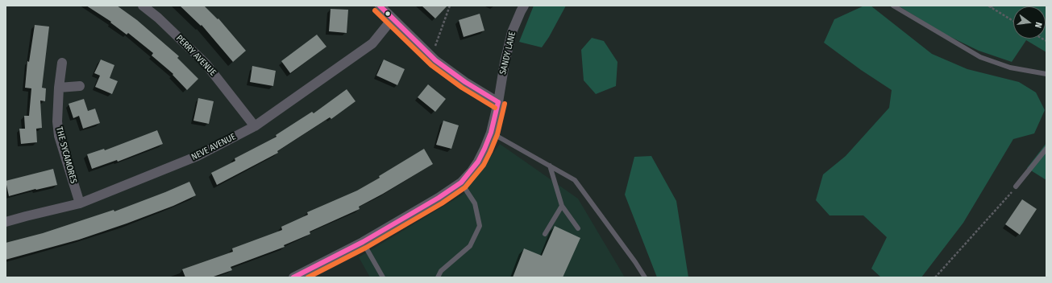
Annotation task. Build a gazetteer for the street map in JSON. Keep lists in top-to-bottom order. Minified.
{"streets":{"street":["SANDY LANE","PERRY AVENUE","NEVE AVENUE","THE SYCAMORES"]},"crossings":[["PERRY AVENUE","NEVE AVENUE"],["NEVE AVENUE","THE SYCAMORES"]],"north":"right"}
